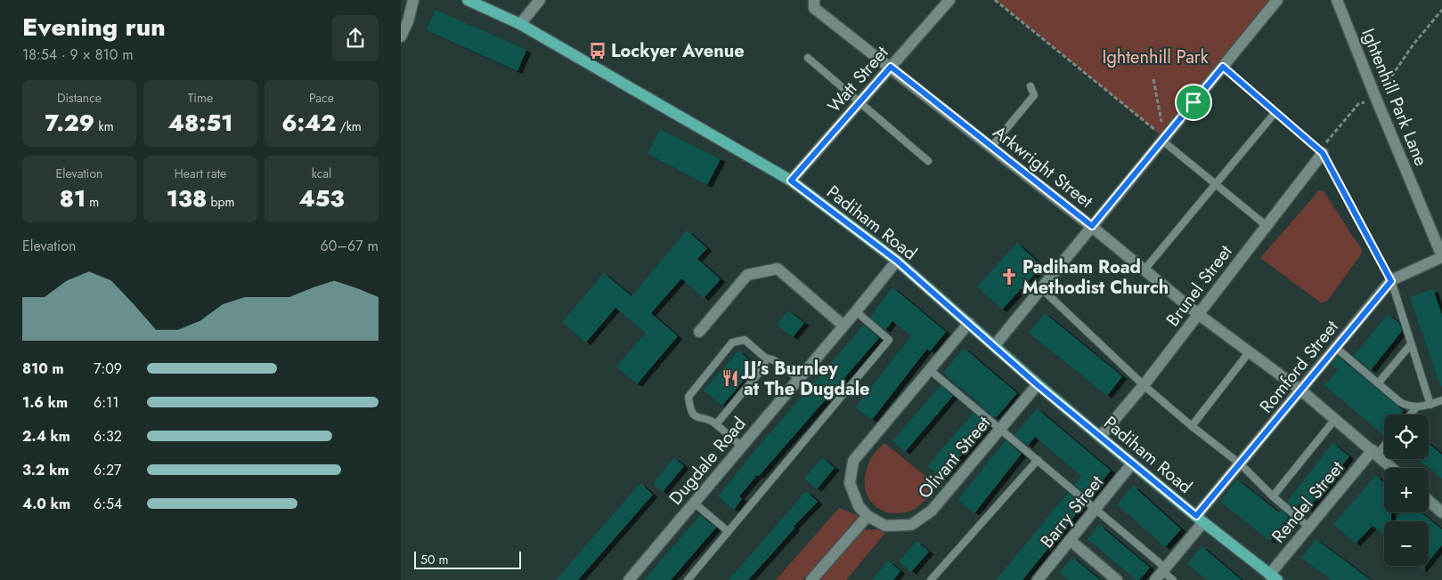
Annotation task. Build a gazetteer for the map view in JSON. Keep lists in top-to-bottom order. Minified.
{"streets":{"main road":["Padiham Road"],"street":["Watt Street","Ightenhill Park Lane","Arkwright Street","Brunel Street","Romford Street","Olivant Street","Dugdale Road","Rendel Street","Barry Street"]},"crossings":[["Watt Street","Arkwright Street"],["Watt Street","Padiham Road"],["Ightenhill Park Lane","Romford Street"],["Arkwright Street","Brunel Street"],["Arkwright Street","Romford Street"],["Arkwright Street","Rendel Street"],["Padiham Road","Brunel Street"],["Padiham Road","Romford Street"],["Padiham Road","Olivant Street"],["Padiham Road","Dugdale Road"],["Padiham Road","Rendel Street"],["Padiham Road","Barry Street"]],"parks":["Ightenhill Park"],"places":{"bus stop":["Lockyer Avenue"],"church":["Padiham Road Methodist Church"],"restaurant":["JJ’s Burnley at The Dugdale"]},"scale_bar":"50 m","page":{"heading":["Evening run","18:54 · 9 × 810 m"],"stats":[["Distance","7.29 km"],["Time","48:51"],["Pace","6:42 /km"],["Elevation","81 m"],["Heart rate","138 bpm"],["kcal","453"]],"chart":["Elevation","60–67 m"],"list":[{"name":"810 m","note":"7:09"},{"name":"1.6 km","note":"6:11"},{"name":"2.4 km","note":"6:32"},{"name":"3.2 km","note":"6:27"},{"name":"4.0 km","note":"6:54"}],"map_buttons":["+","−"],"scale":"50 m"}}
